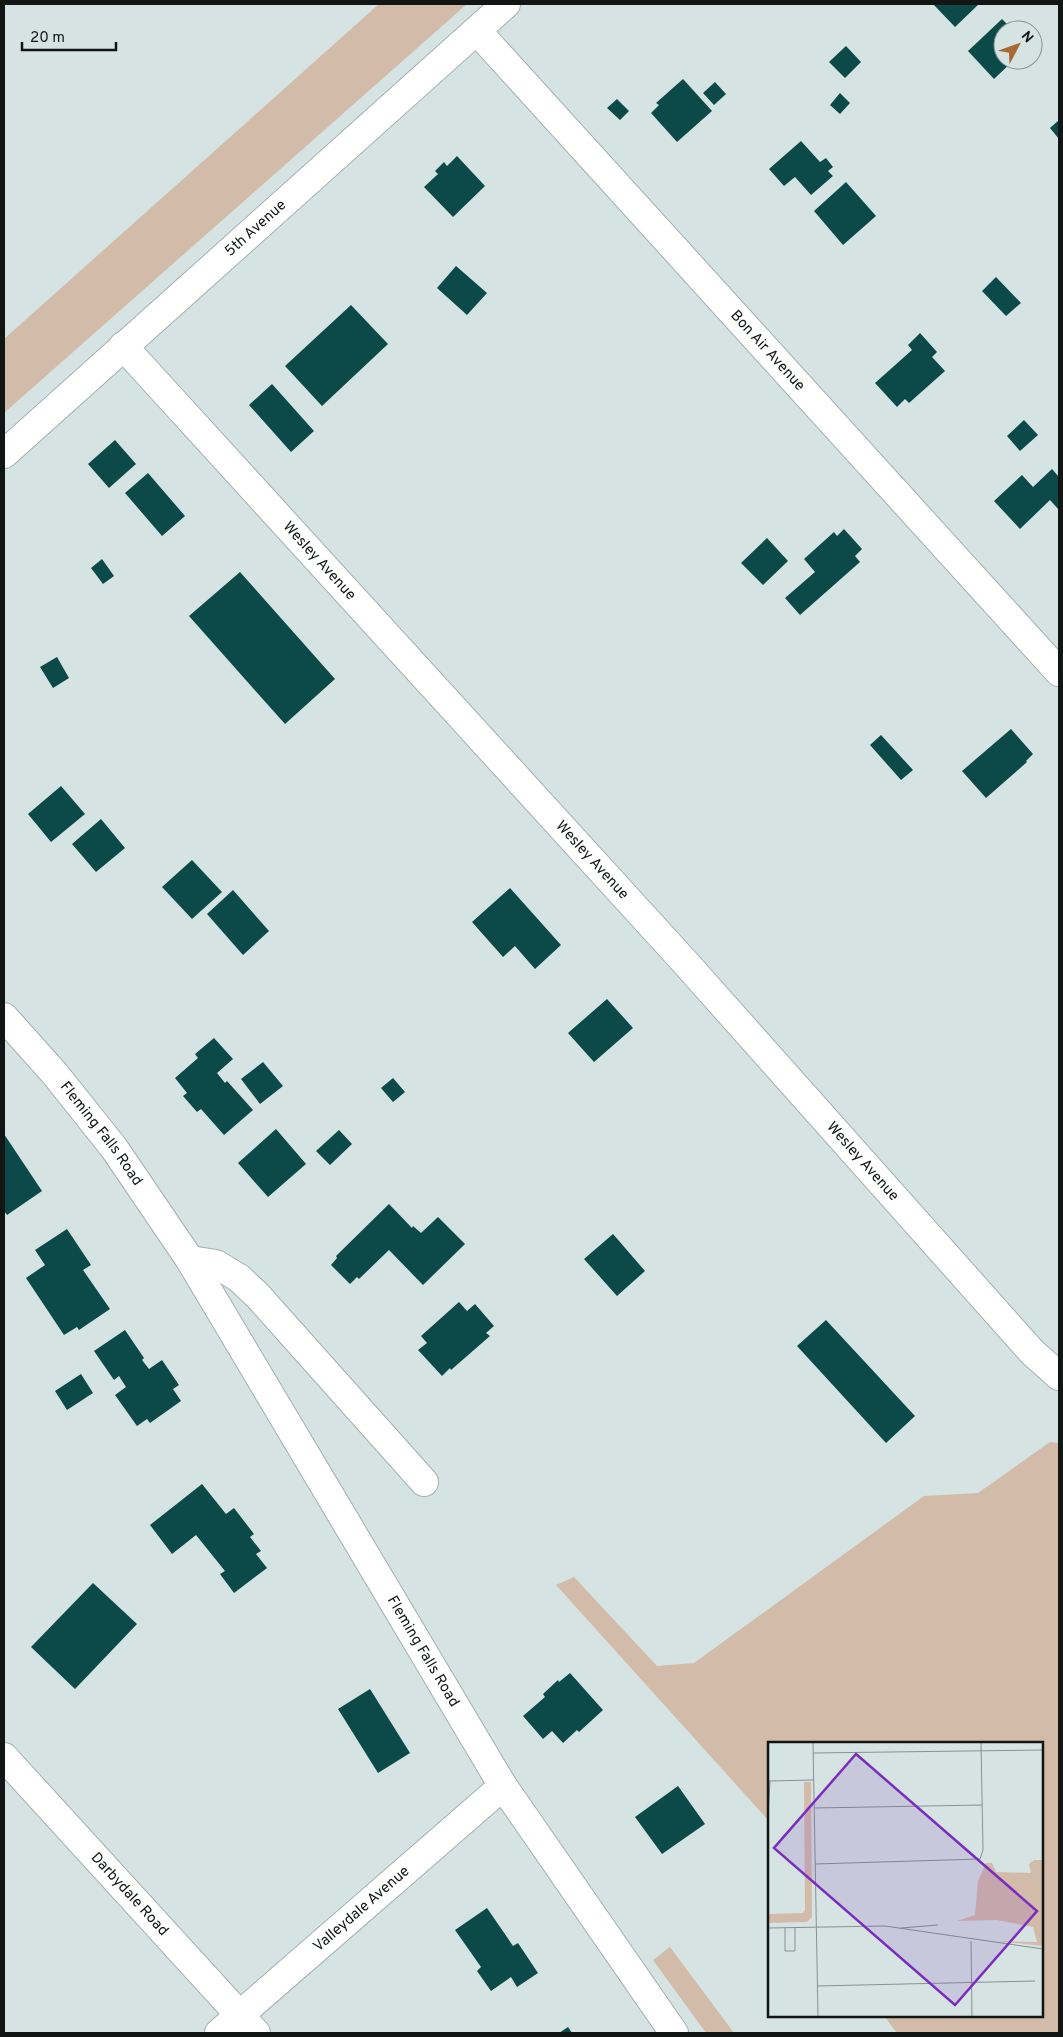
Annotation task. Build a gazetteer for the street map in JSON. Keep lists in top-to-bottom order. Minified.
{"streets":{"street":["5th Avenue","Bon Air Avenue","Wesley Avenue","Fleming Falls Road","Darbydale Road","Valleydale Avenue"]},"crossings":[["5th Avenue","Bon Air Avenue"],["5th Avenue","Wesley Avenue"],["Fleming Falls Road","Valleydale Avenue"],["Darbydale Road","Valleydale Avenue"]],"scale_bar":"20 m","north":"top right"}
